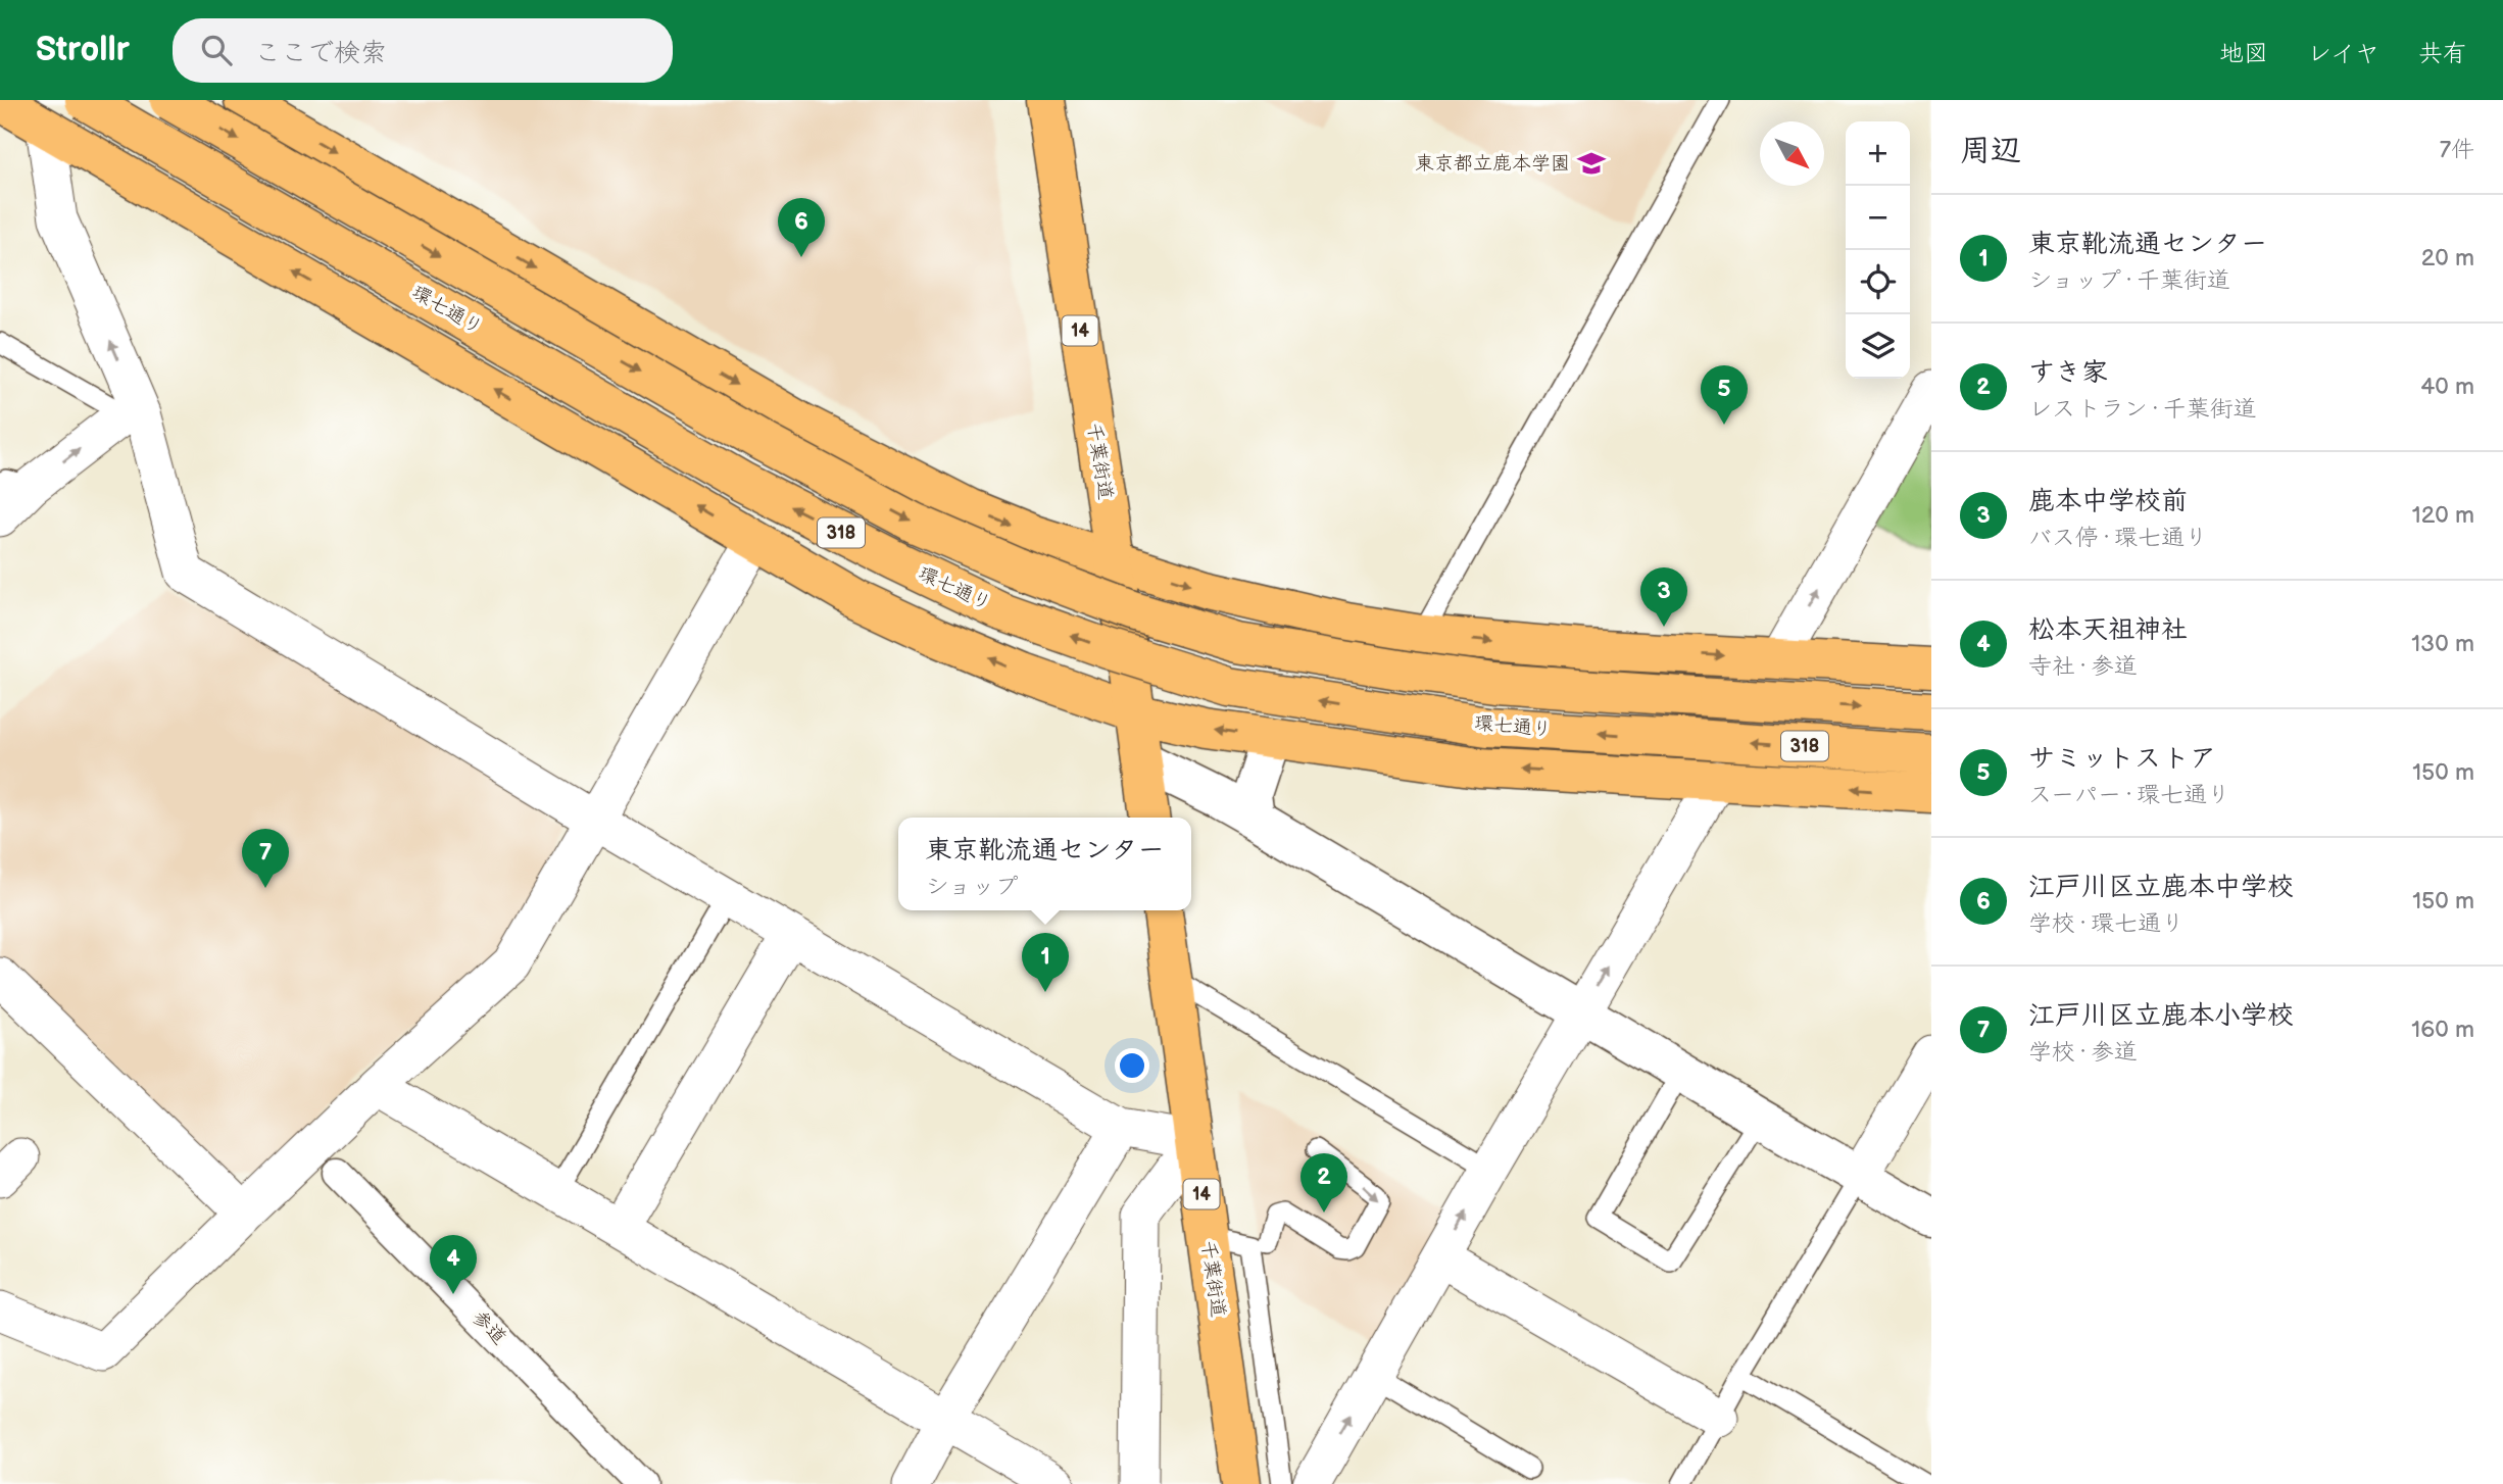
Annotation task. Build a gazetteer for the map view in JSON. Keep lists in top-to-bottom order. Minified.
{"streets":{"main road":["環七通り","14","千葉街道","318"],"street":["参道"]},"places":{"school or university":["東京都立鹿本学園"]},"north":"bottom right","page":{"header":"Strollr","search":"ここで検索","nav":["地図","レイヤ","共有"],"heading":["周辺","7件"],"map_buttons":["+","−"],"list":[{"mark":"1","name":"東京靴流通センター","note":"ショップ · 千葉街道","value":"20 m"},{"mark":"2","name":"すき家","note":"レストラン · 千葉街道","value":"40 m"},{"mark":"3","name":"鹿本中学校前","note":"バス停 · 環七通り","value":"120 m"},{"mark":"4","name":"松本天祖神社","note":"寺社 · 参道","value":"130 m"},{"mark":"5","name":"サミットストア","note":"スーパー · 環七通り","value":"150 m"},{"mark":"6","name":"江戸川区立鹿本中学校","note":"学校 · 環七通り","value":"150 m"},{"mark":"7","name":"江戸川区立鹿本小学校","note":"学校 · 参道","value":"160 m"}],"pins":["6","5","3","7","1","2","4"],"popup":["東京靴流通センター","ショップ"]}}
